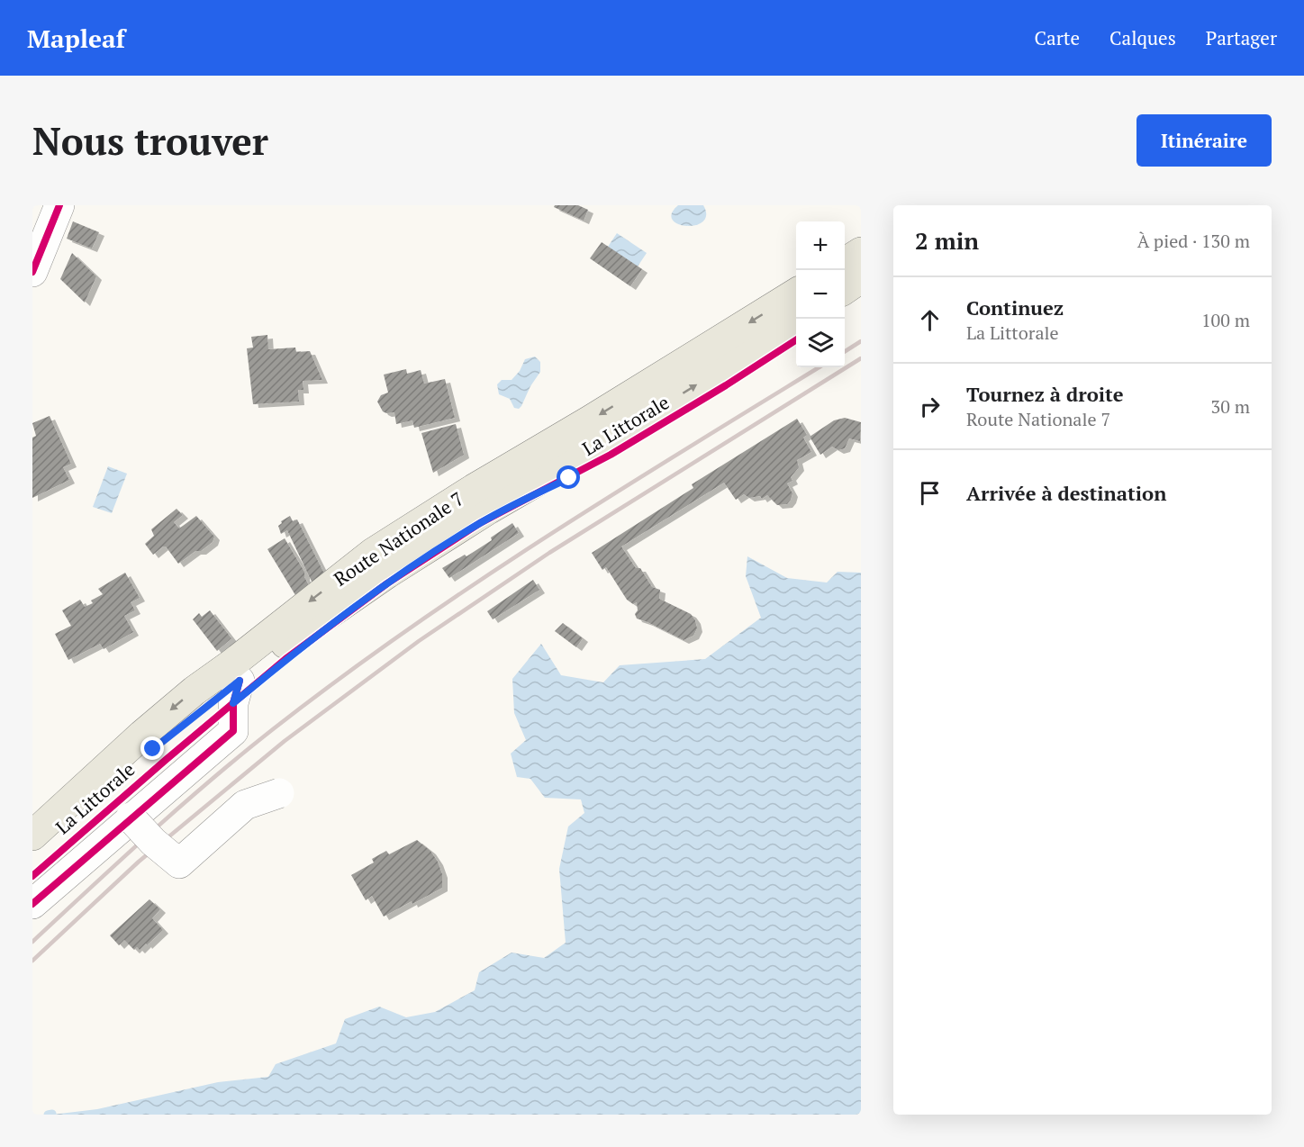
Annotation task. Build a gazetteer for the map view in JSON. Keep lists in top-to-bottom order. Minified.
{"streets":{"main road":["Route Nationale 7"],"cycle path":["La Littorale"]},"page":{"header":"Mapleaf","nav":["Carte","Calques","Partager"],"buttons":"Itinéraire","title":"Nous trouver","heading":["2 min","À pied · 130 m"],"map_buttons":["+","−"],"list":[["Continuez","La Littorale","100 m"],["Tournez à droite","Route Nationale 7","30 m"],"Arrivée à destination"]}}
